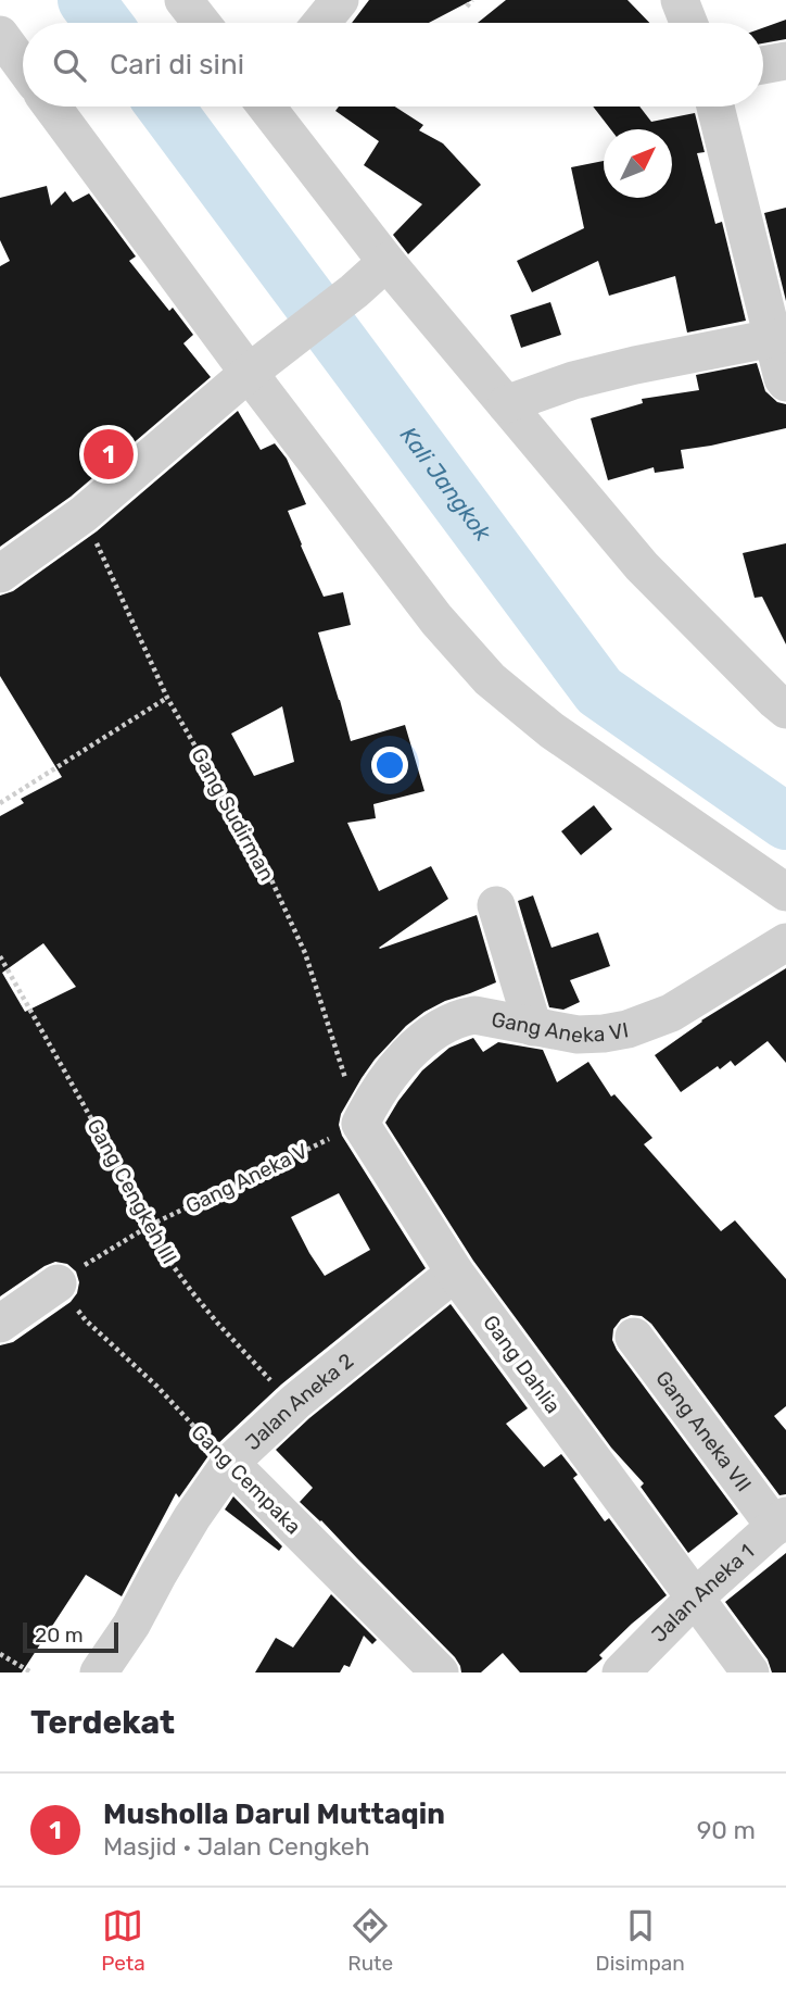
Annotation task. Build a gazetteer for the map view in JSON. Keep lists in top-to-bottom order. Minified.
{"streets":{"street":["Gang Aneka VI","Gang Dahlia","Jalan Aneka 2","Gang Aneka VII","Gang Cempaka","Jalan Aneka 1"],"path":["Gang Sudirman","Gang Aneka V","Gang Cengkeh III"]},"crossings":[["Gang Sudirman","Gang Aneka VI"],["Gang Sudirman","Gang Aneka V"],["Gang Sudirman","Gang Dahlia"],["Gang Aneka VI","Gang Aneka V"],["Gang Aneka VI","Gang Dahlia"],["Gang Aneka V","Gang Cengkeh III"],["Gang Aneka V","Gang Dahlia"],["Gang Aneka V","Gang Cempaka"],["Gang Cengkeh III","Jalan Aneka 2"],["Gang Dahlia","Jalan Aneka 2"],["Gang Dahlia","Jalan Aneka 1"],["Jalan Aneka 2","Gang Cempaka"],["Gang Aneka VII","Jalan Aneka 1"]],"water":["Kali Jangkok"],"scale_bar":"20 m","north":"top right","page":{"search":"Cari di sini","pins":"1","scale":"20 m","heading":"Terdekat","list":[{"mark":"1","name":"Musholla Darul Muttaqin","note":"Masjid · Jalan Cengkeh","value":"90 m"}],"nav":["Peta","Rute","Disimpan"]}}
